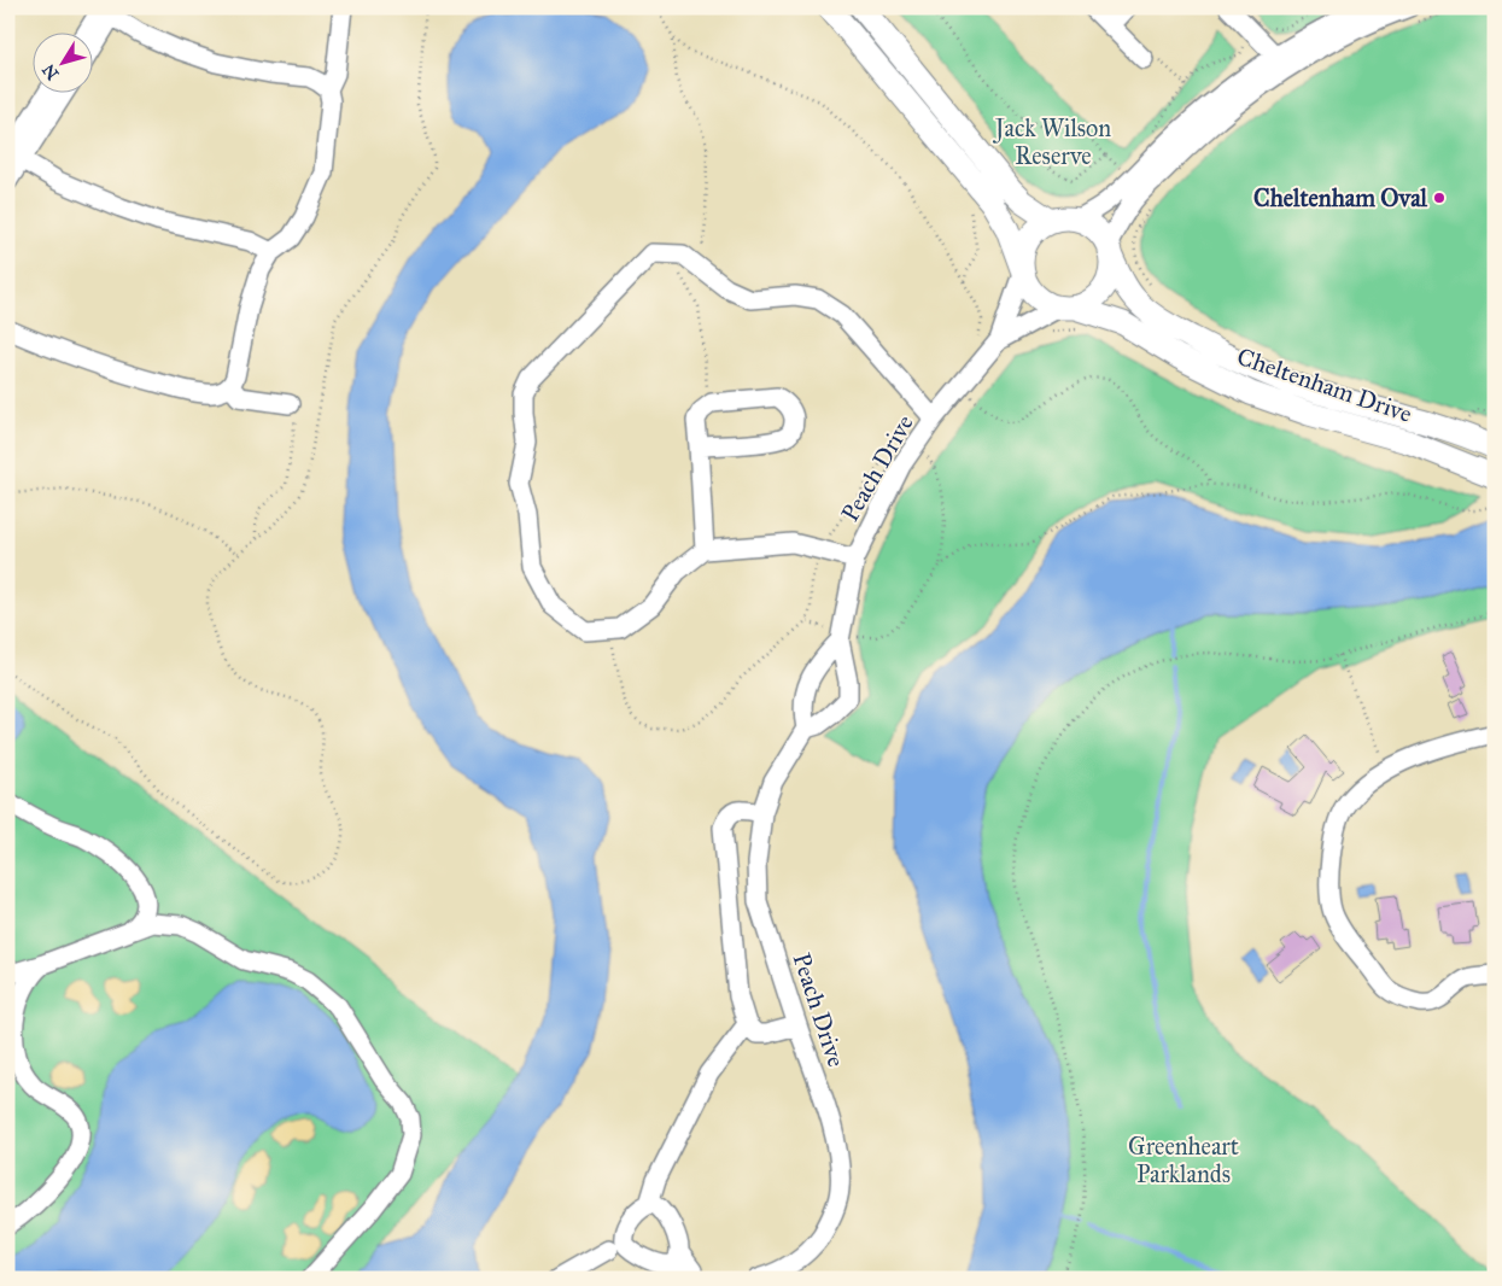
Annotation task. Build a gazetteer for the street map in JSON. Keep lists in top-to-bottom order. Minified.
{"streets":{"main road":["Cheltenham Drive"],"street":["Peach Drive"]},"crossings":[["Cheltenham Drive","Peach Drive"]],"parks":["Jack Wilson Reserve","Greenheart Parklands"],"places":["Cheltenham Oval"],"north":"bottom left"}
